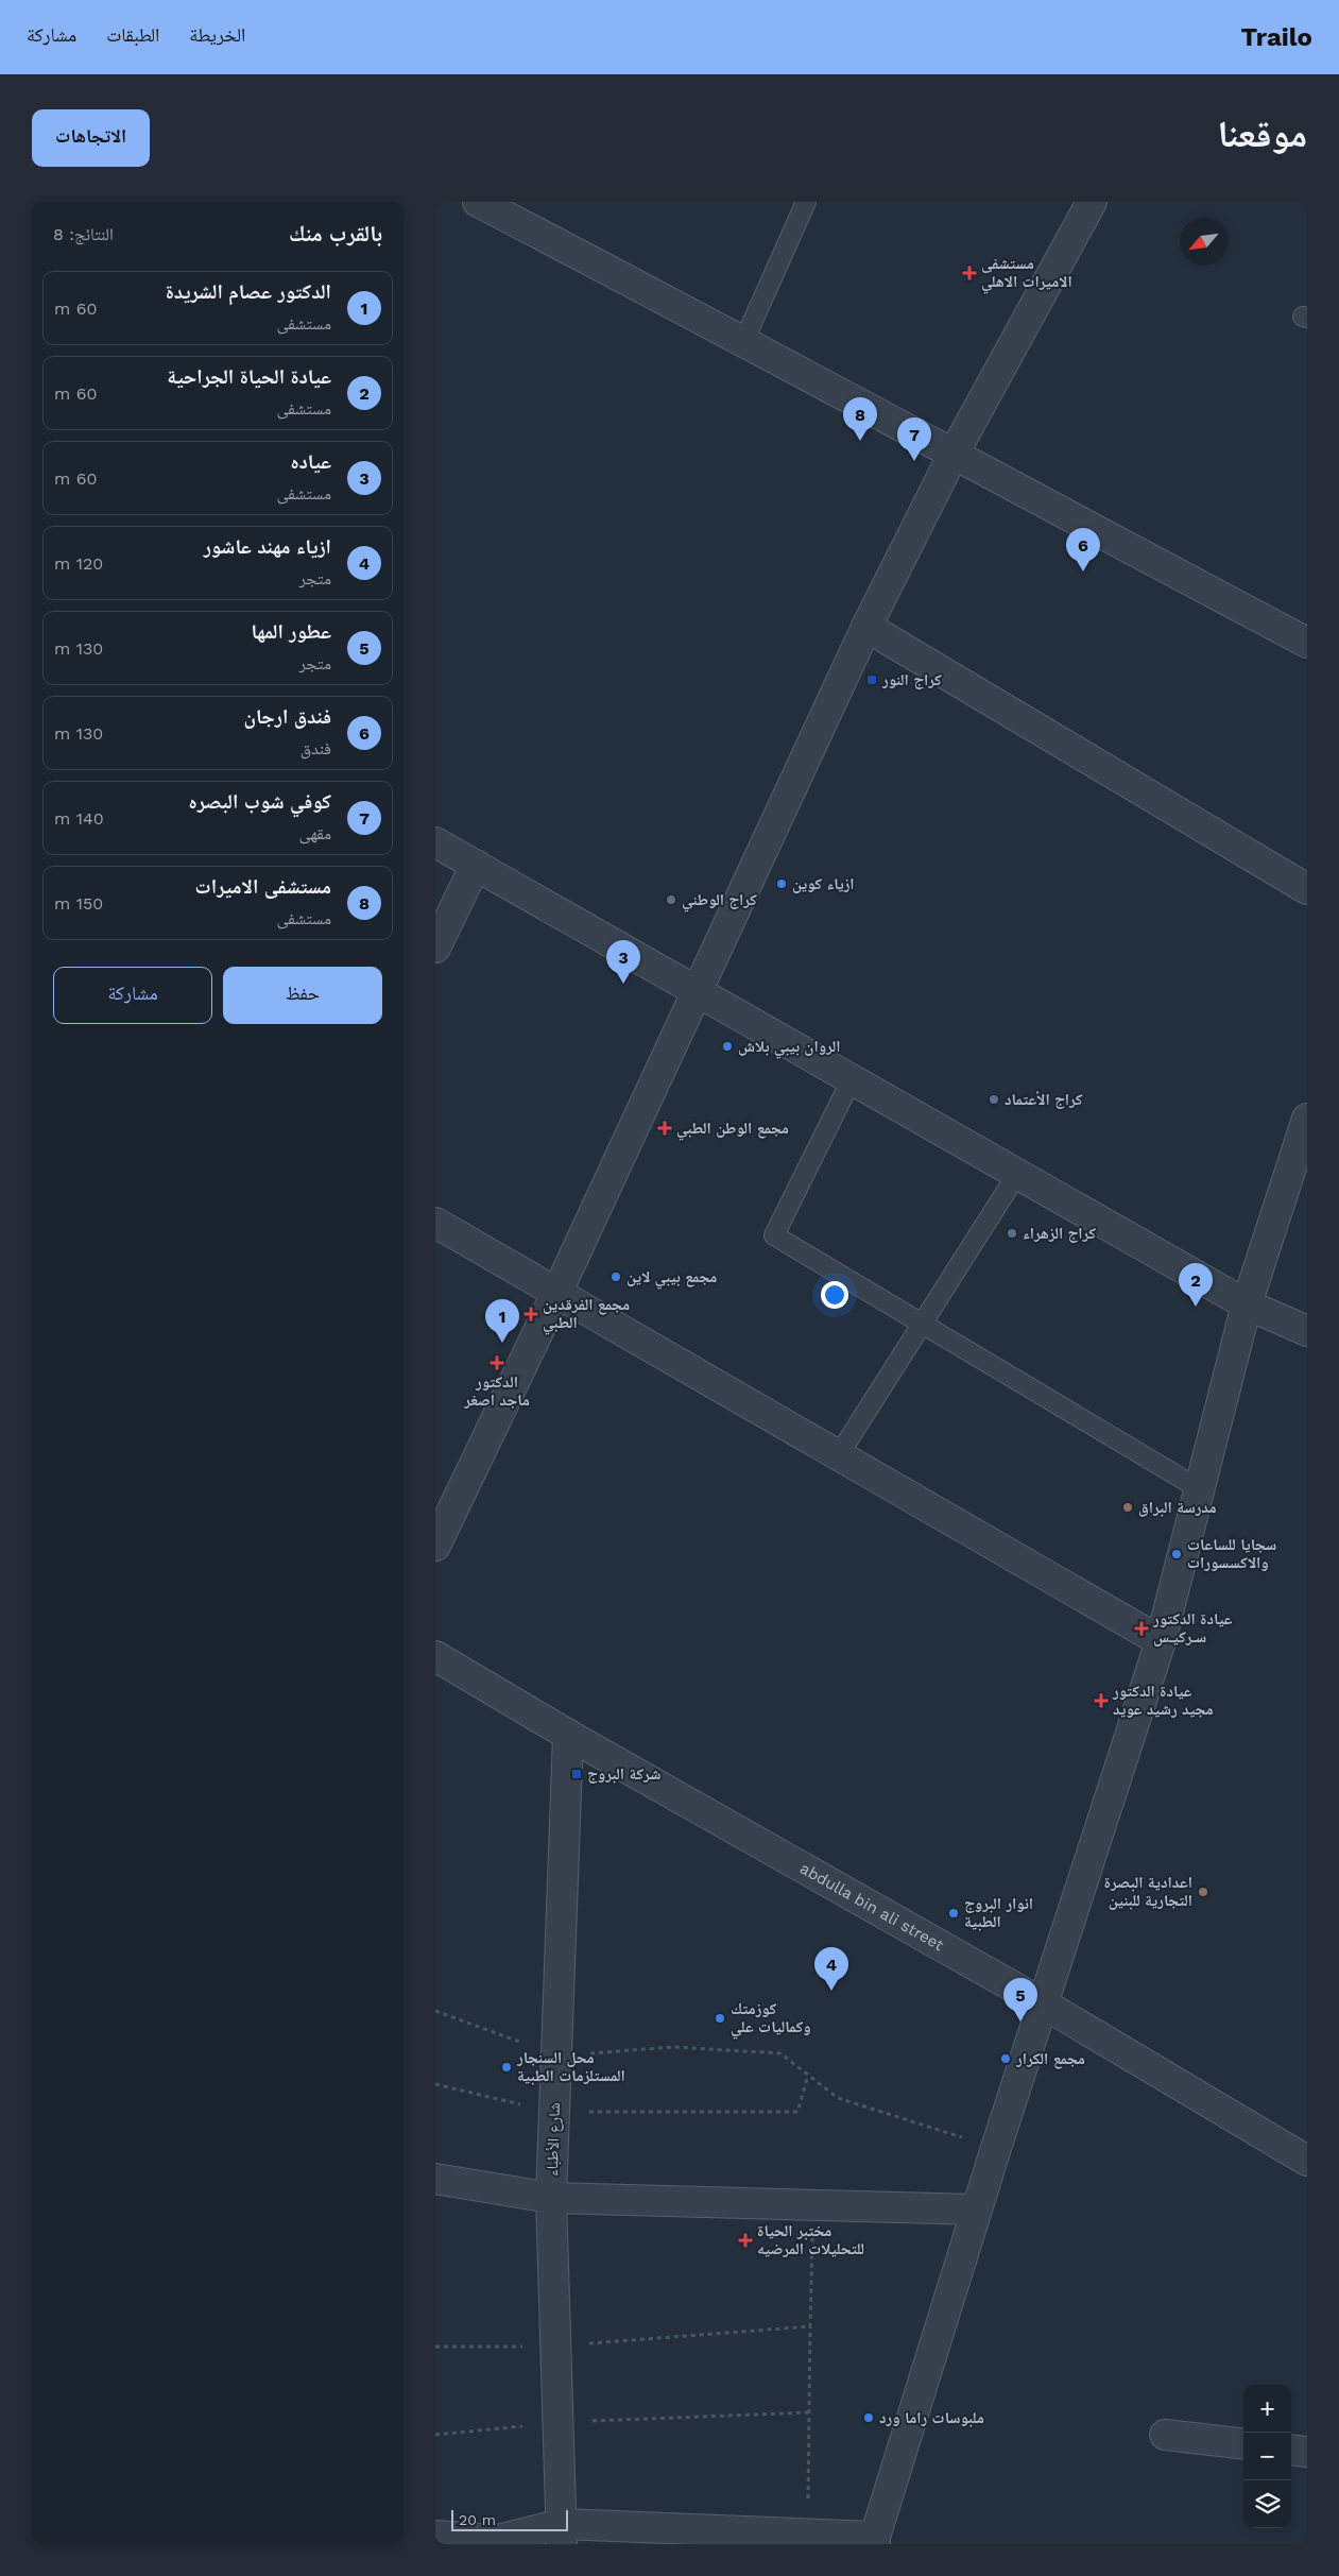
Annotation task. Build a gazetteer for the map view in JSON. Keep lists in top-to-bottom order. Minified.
{"streets":{"street":["abdulla bin ali street","شارع الأطباء"]},"crossings":[["abdulla bin ali street","شارع الأطباء"]],"places":{"health":["مستشفى الاميرات الاهلي","مجمع الوطن الطبي","مجمع الفرقدين الطبي","الدكتور ماجد اصغر","عيادة الدكتور سـركيـس","عيادة الدكتور مجيد رشيد عويد","مختبر الحياة للتحليلات المرضيه"],"transit":["كراج النور","شركة البروج"],"other":["ازياء كوين","كراج الوطني","الروان بيبي بلاش","كراج الأعتماد","كراج الزهراء","مجمع بيبي لاين","مدرسة البراق","سجايا للساعات والاكسسورات","اعدادية البصرة التجارية للبنين","انوار البروج الطبية","كوزمتك وكماليات علي","مجمع الكرار","محل السنجار المستلزمات الطبية","ملبوسات راما ورد"]},"scale_bar":"20 m","north":"bottom left","page":{"header":"Trailo","nav":["الخريطة","الطبقات","مشاركة"],"title":"موقعنا","buttons":["الاتجاهات",["حفظ","مشاركة"]],"heading":["بالقرب منك","النتائج: 8"],"list":[{"mark":"1","name":"الدكتور عصام الشريدة","note":"مستشفى","value":"60 m"},{"mark":"2","name":"عيادة الحياة الجراحية","note":"مستشفى","value":"60 m"},{"mark":"3","name":"عياده","note":"مستشفى","value":"60 m"},{"mark":"4","name":"ازياء مهند عاشور","note":"متجر","value":"120 m"},{"mark":"5","name":"عطور المها","note":"متجر","value":"130 m"},{"mark":"6","name":"فندق ارجان","note":"فندق","value":"130 m"},{"mark":"7","name":"كوفي شوب البصره","note":"مقهى","value":"140 m"},{"mark":"8","name":"مستشفى الاميرات","note":"مستشفى","value":"150 m"}],"pins":["8","7","6","3","2","1","4","5"],"map_buttons":["+","−"],"scale":"20 m"}}
